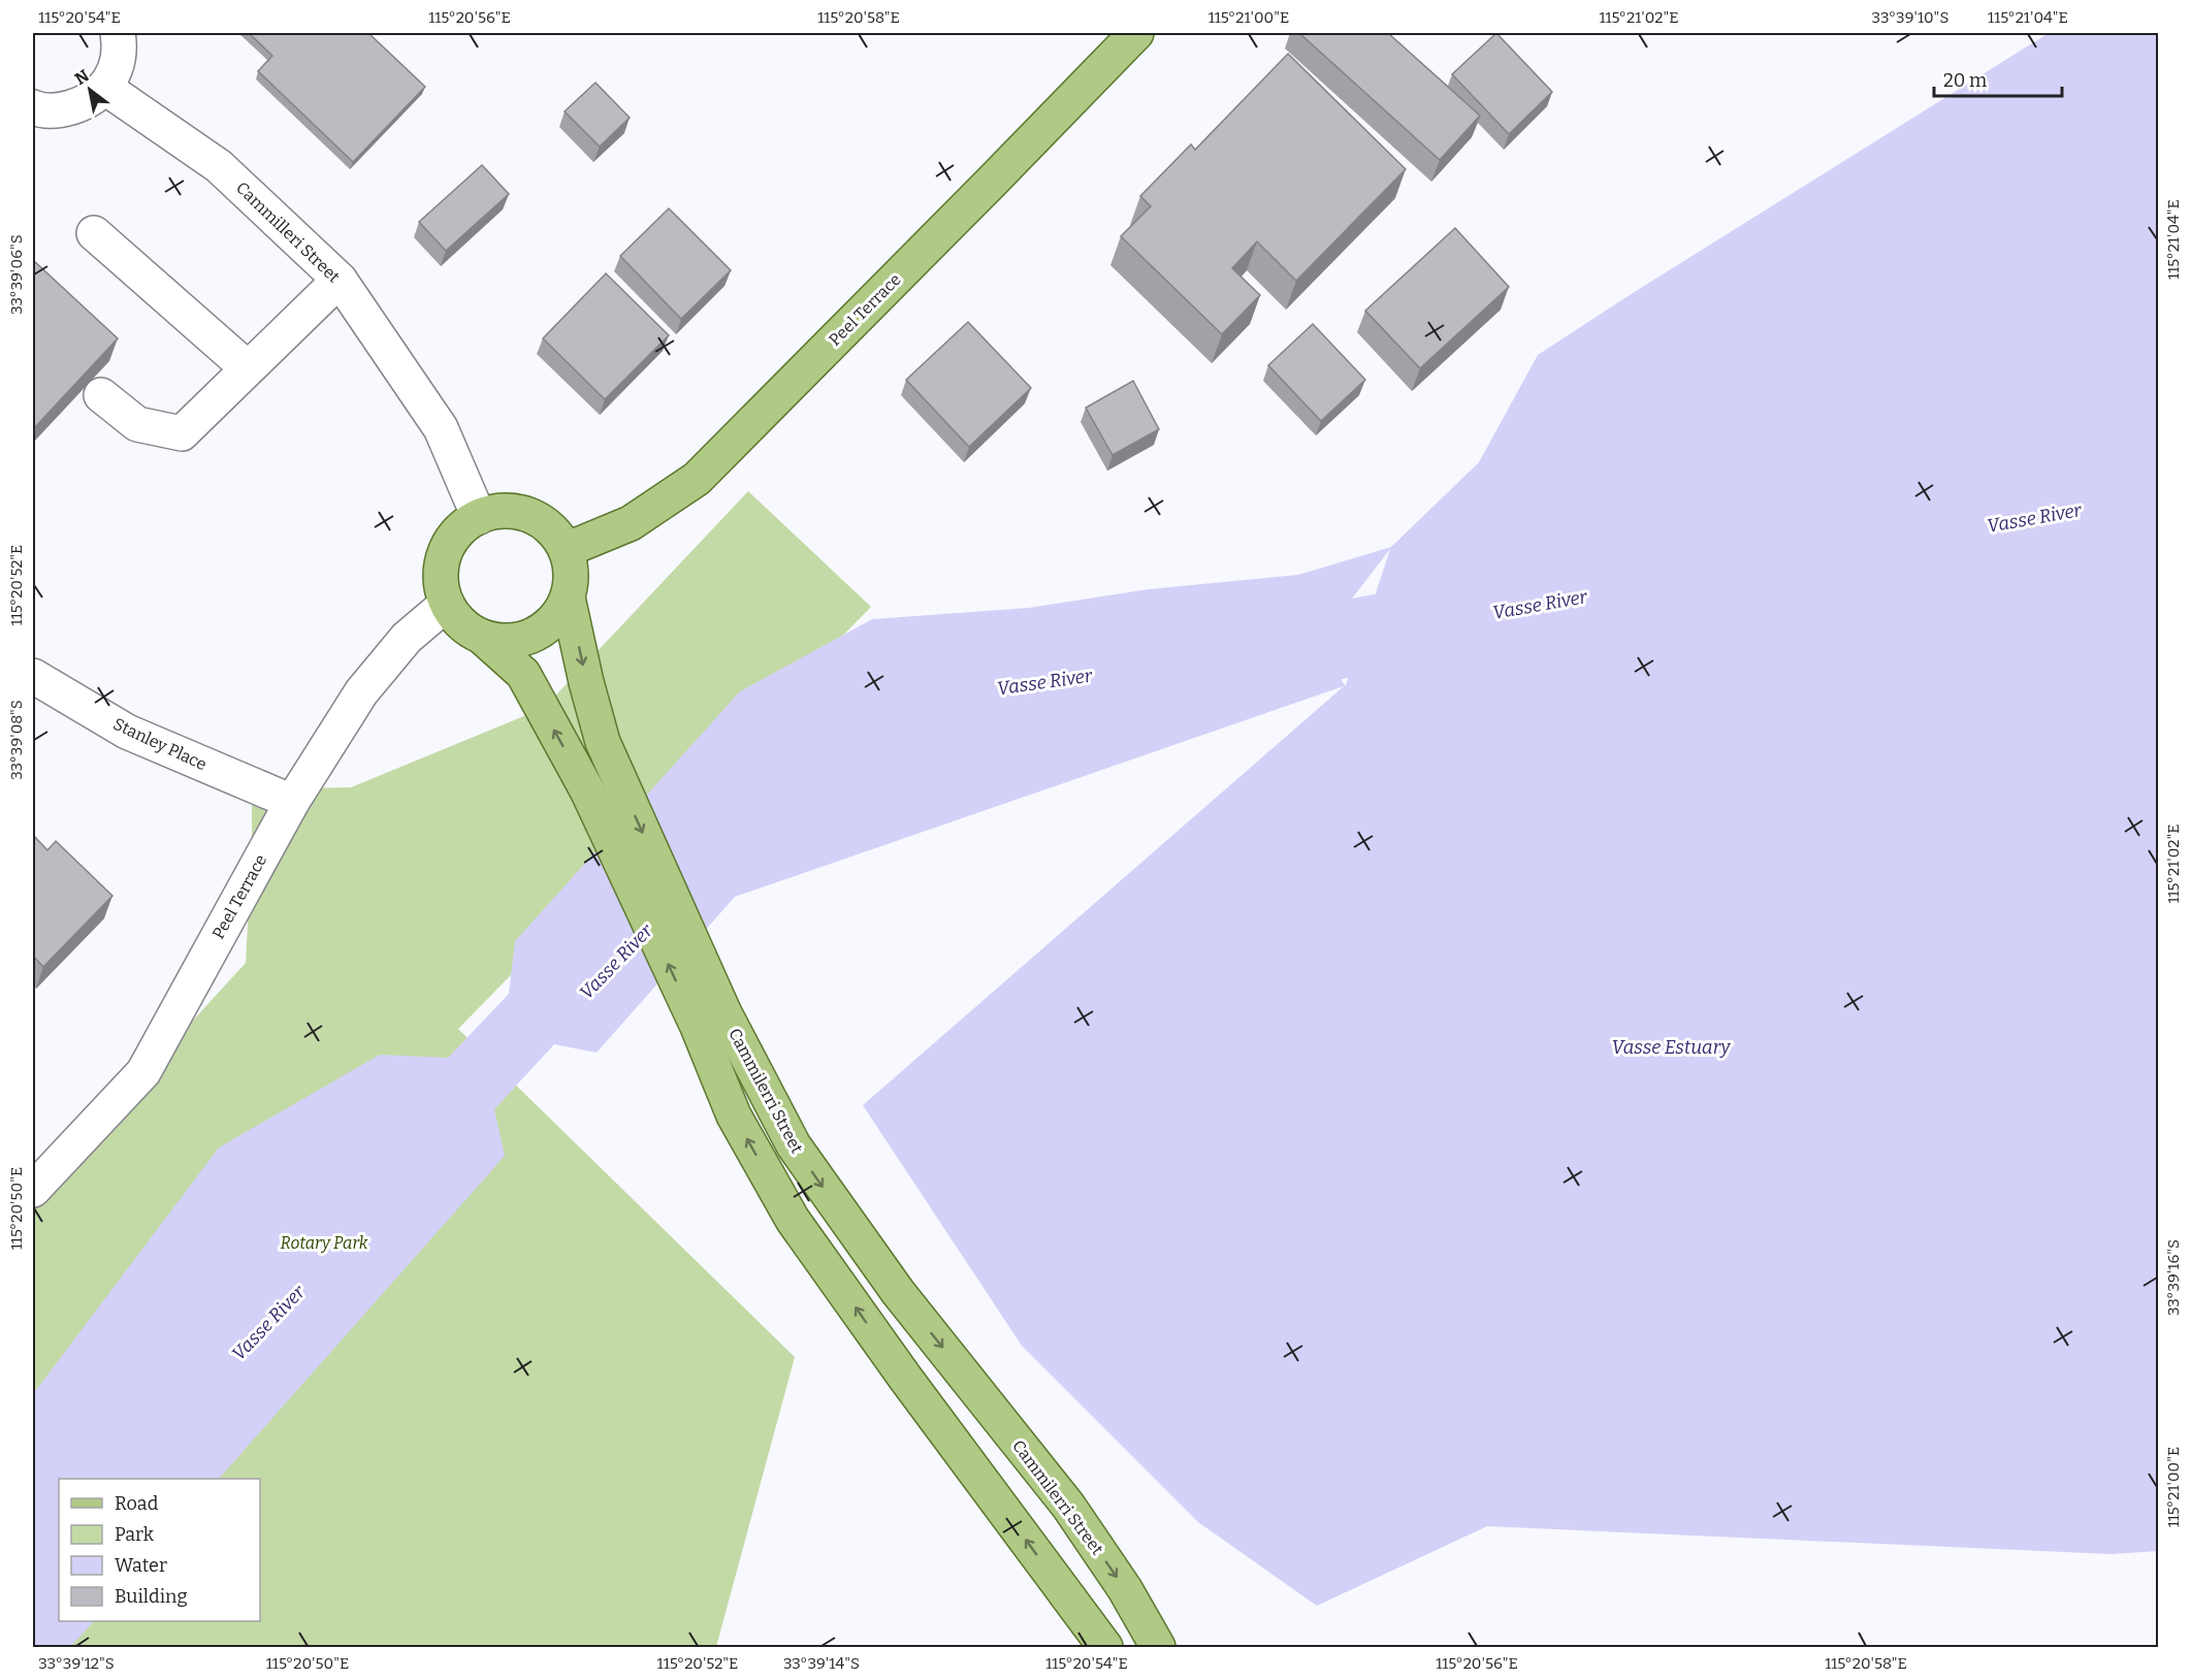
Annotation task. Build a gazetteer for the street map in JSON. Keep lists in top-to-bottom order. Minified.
{"streets":{"main road":["Peel Terrace","Cammilerri Street"],"street":["Cammilleri Street","Stanley Place"]},"crossings":[["Cammilleri Street","Peel Terrace"],["Cammilleri Street","Cammilerri Street"],["Peel Terrace","Stanley Place"],["Peel Terrace","Cammilerri Street"]],"water":["Vasse River","Vasse Estuary"],"parks":["Rotary Park"],"legend":["Road","Park","Water","Building"],"scale_bar":"20 m","north":"top left","coordinates":["115°20'54\"E","115°20'56\"E","115°20'58\"E","115°21'00\"E","115°21'02\"E","33°39'10\"S","115°21'04\"E","33°39'06\"S","115°20'52\"E","33°39'08\"S","115°20'50\"E","33°39'16\"S","33°39'12\"S","33°39'14\"S"]}
